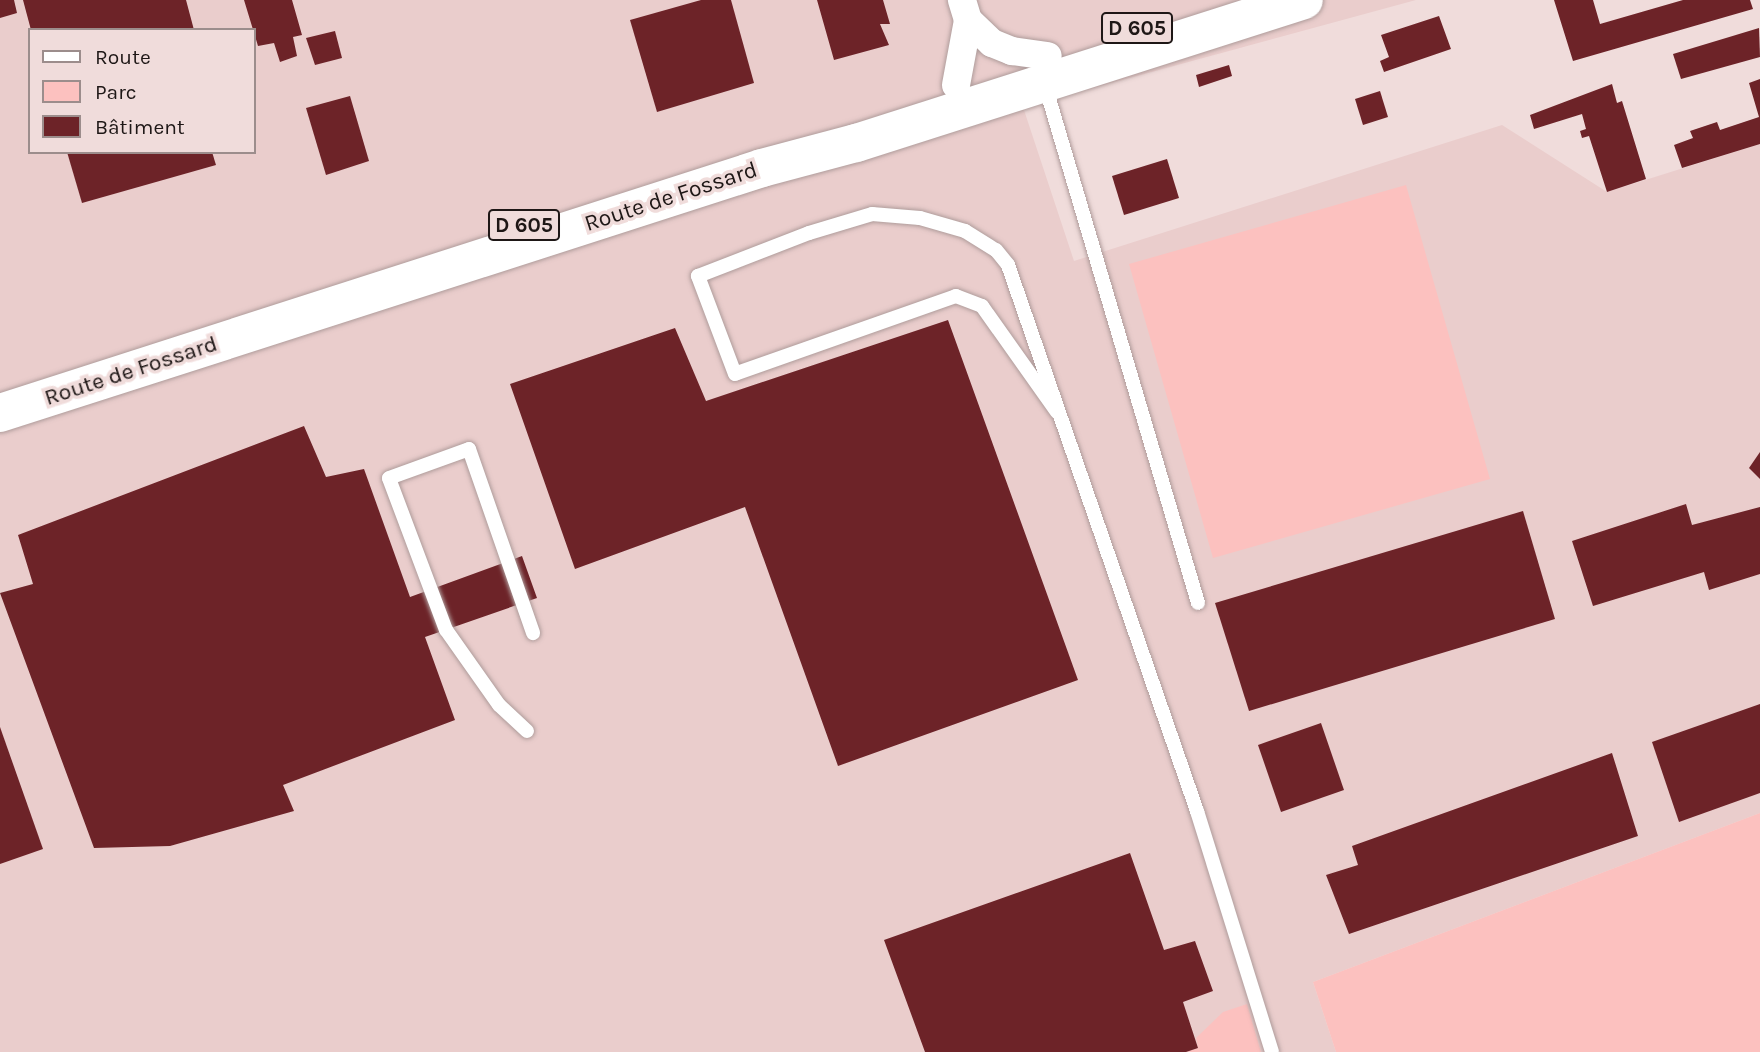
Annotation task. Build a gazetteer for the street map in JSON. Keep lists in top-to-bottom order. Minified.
{"streets":{"main road":["D 605","Route de Fossard"]},"legend":["Route","Parc","Bâtiment"]}
